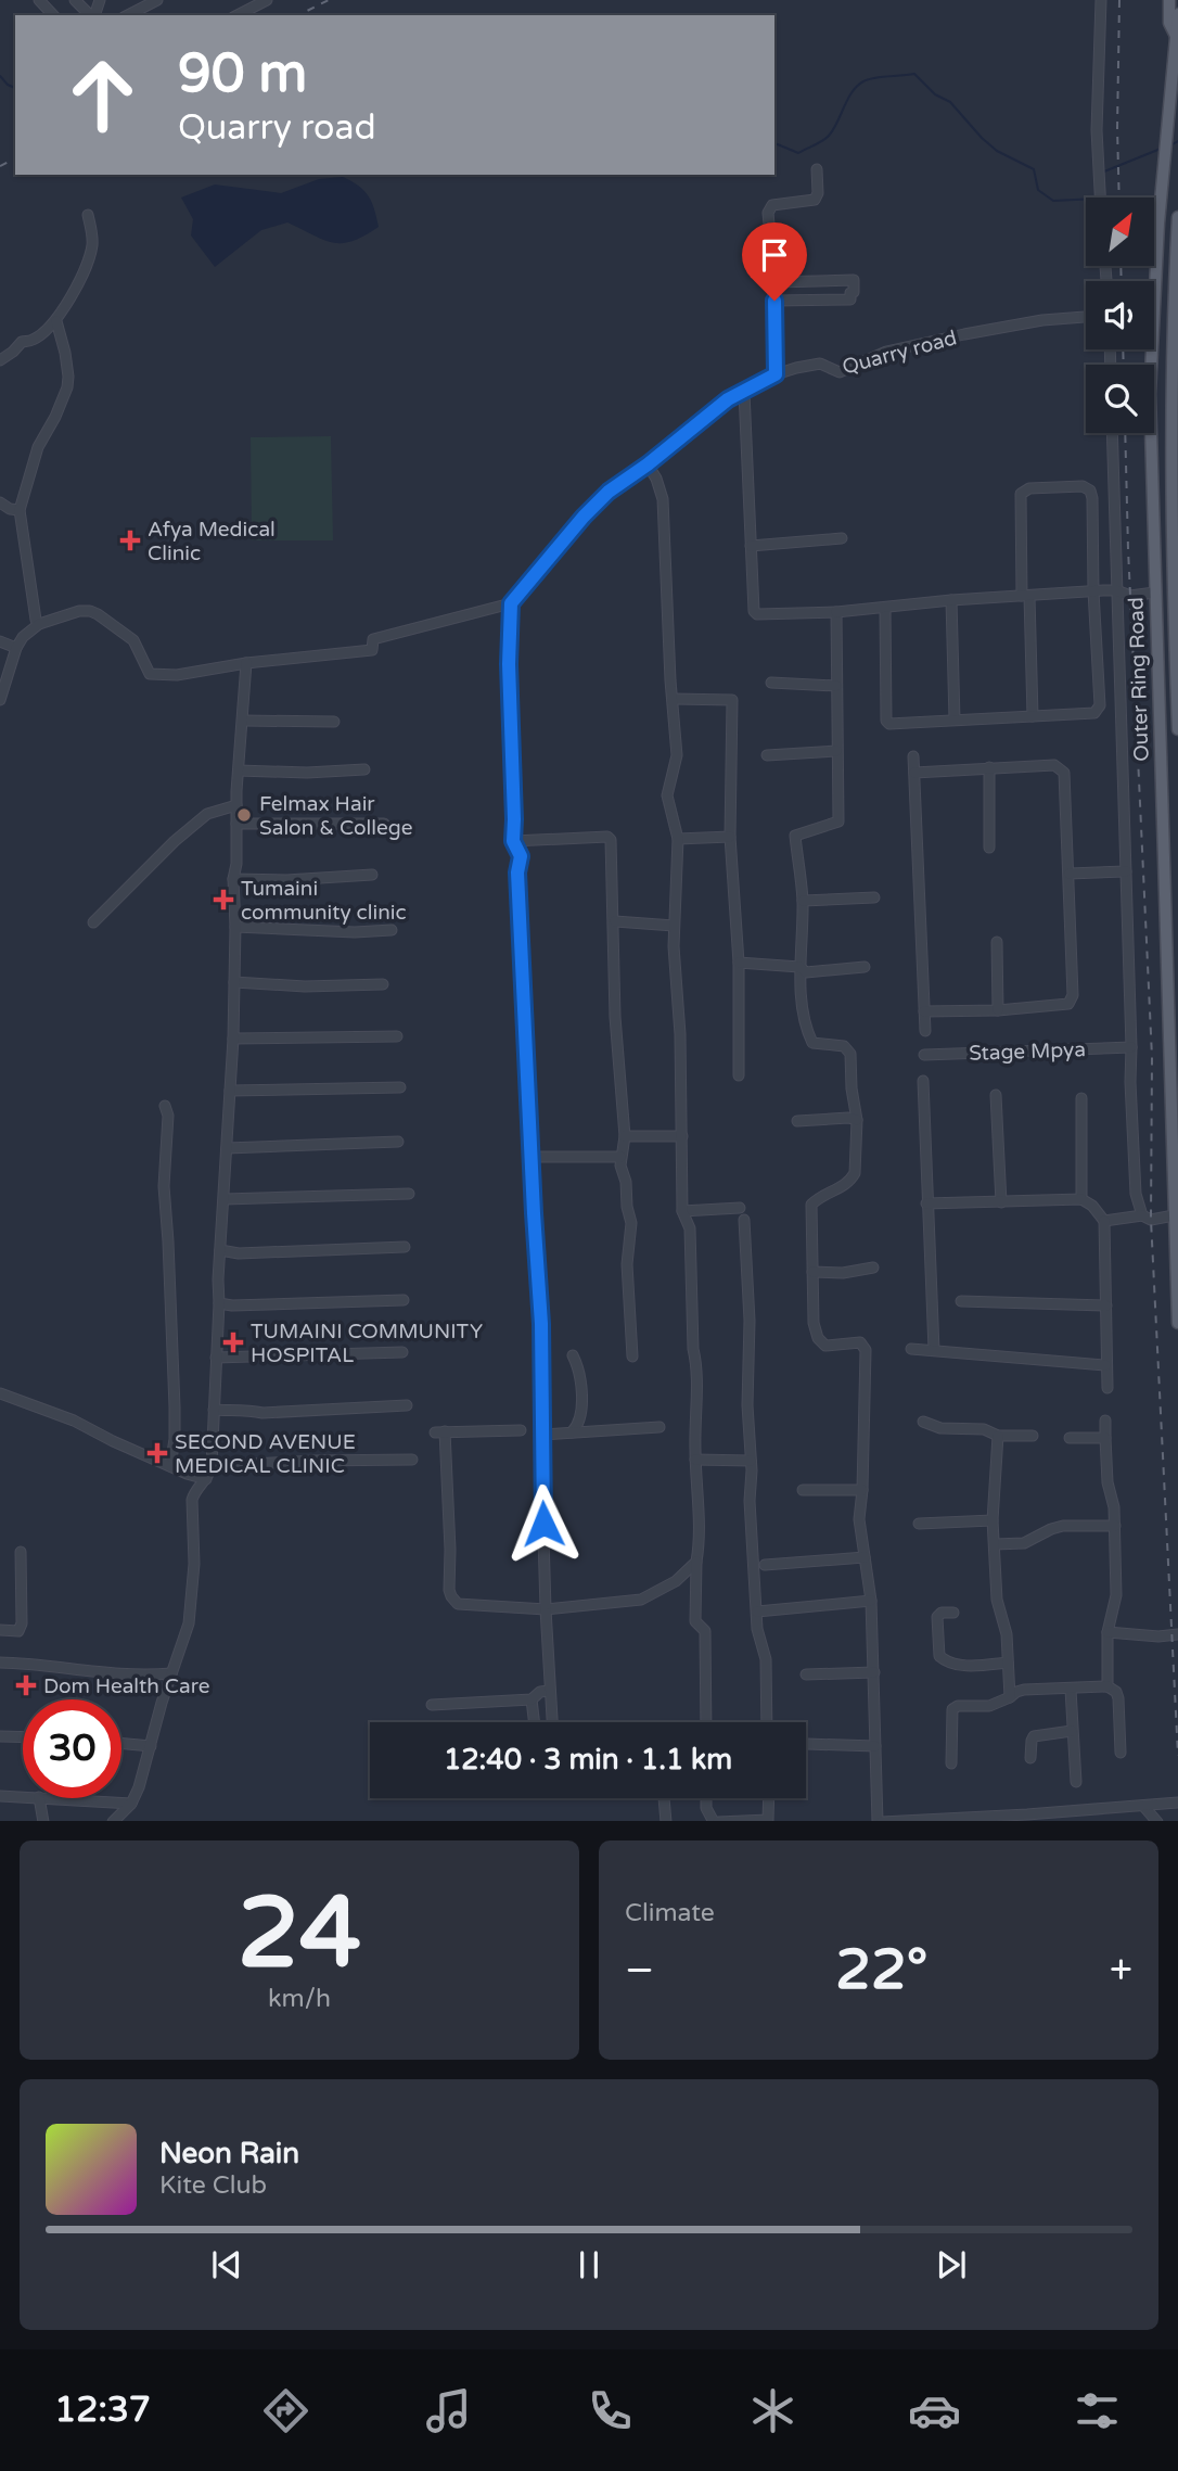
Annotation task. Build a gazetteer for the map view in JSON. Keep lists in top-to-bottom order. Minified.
{"streets":{"main road":["Outer Ring Road"],"street":["Quarry road","Stage Mpya"]},"places":{"health":["Afya Medical Clinic","Tumaini community clinic","TUMAINI COMMUNITY HOSPITAL","SECOND AVENUE MEDICAL CLINIC","Dom Health Care"],"other":["Felmax Hair Salon & College"]},"north":"top right","page":{"turn":["90 m","Quarry road"],"limit":"30","trip":"12:40 · 3 min · 1.1 km","tile":[["24","km/h"],"Climate"],"heat":["−","22°","+"],"song":["Neon Rain","Kite Club"],"tabs":"12:37"}}
